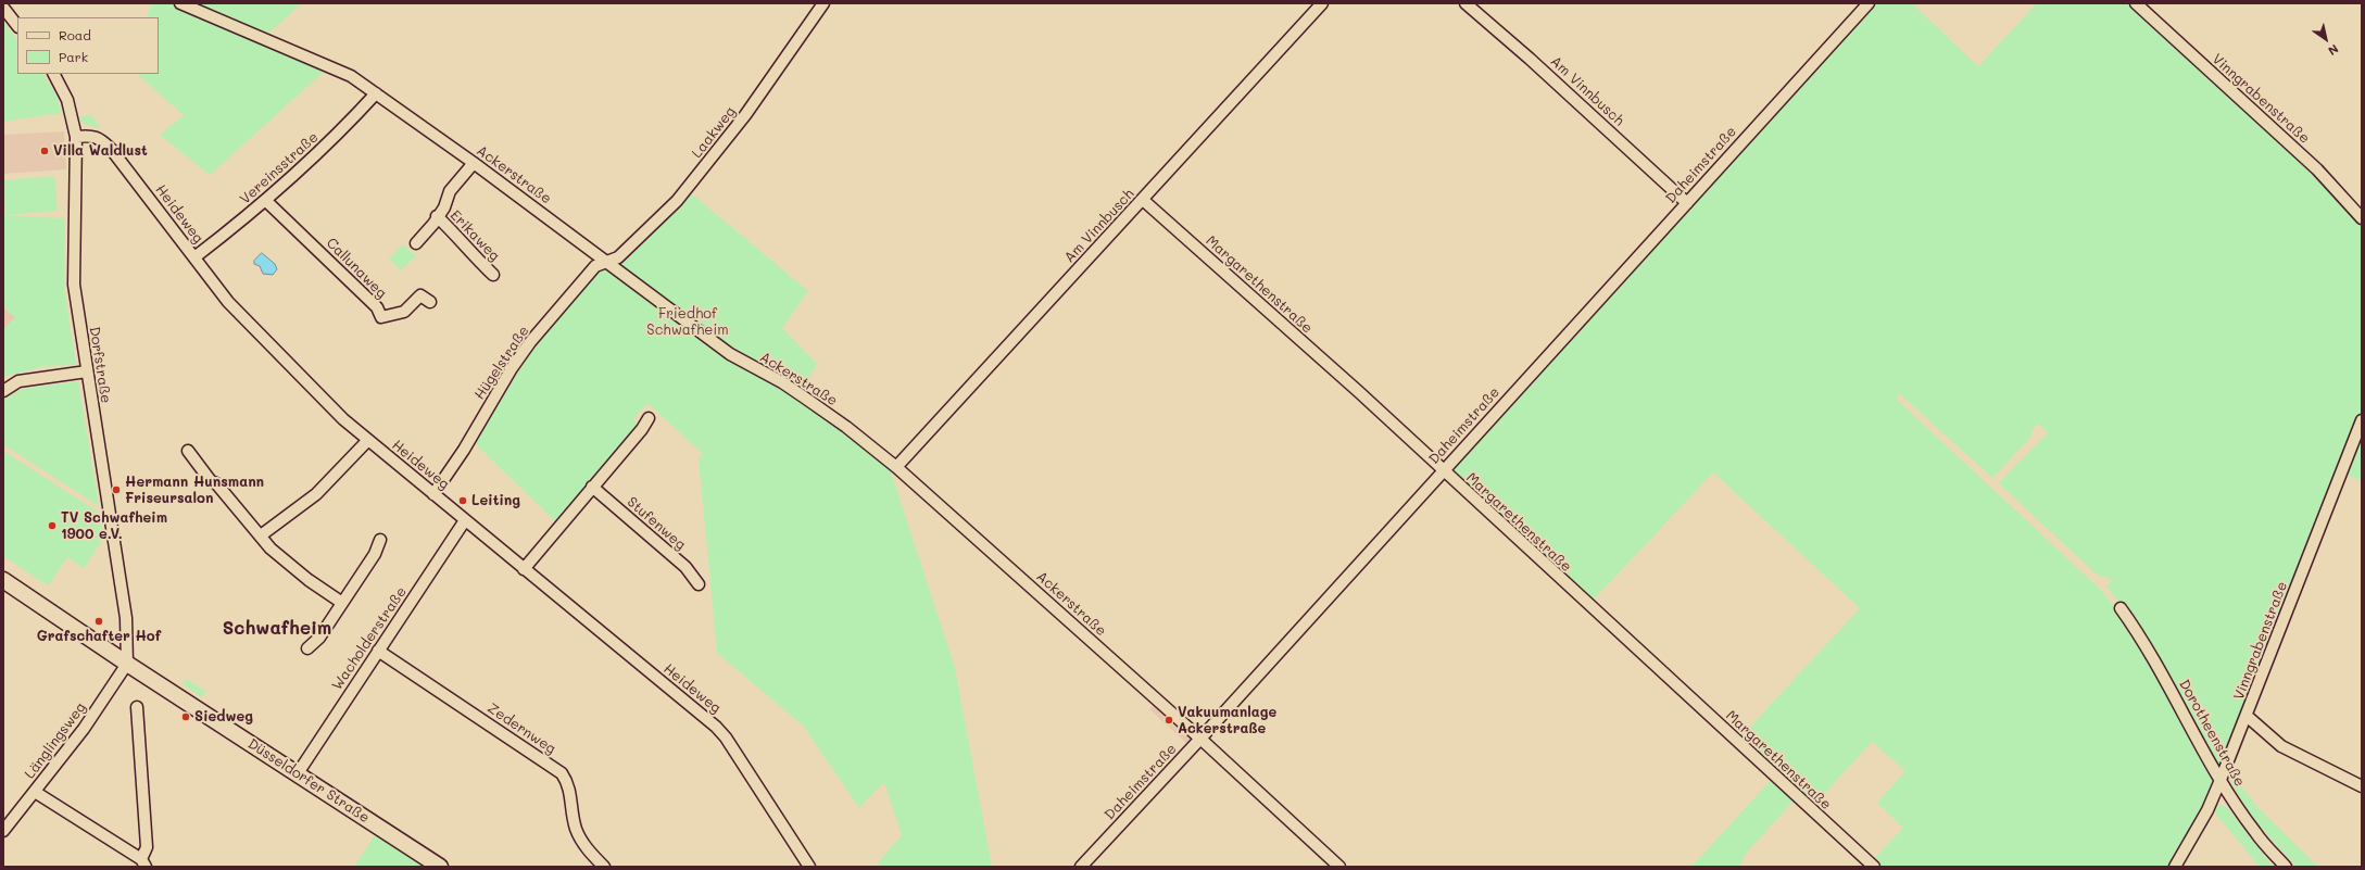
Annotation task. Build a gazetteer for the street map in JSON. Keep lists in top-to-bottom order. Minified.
{"streets":{"main road":["Düsseldorfer Straße"],"street":["Am Vinnbusch","Vinngrabenstraße","Laakweg","Daheimstraße","Vereinsstraße","Ackerstraße","Heideweg","Erikaweg","Callunaweg","Margarethenstraße","Hügelstraße","Dorfstraße","Stufenweg","Wacholderstraße","Zedernweg","Dorotheenstraße","Länglingsweg"]},"crossings":[["Am Vinnbusch","Daheimstraße"],["Am Vinnbusch","Ackerstraße"],["Am Vinnbusch","Margarethenstraße"],["Vinngrabenstraße","Dorotheenstraße"],["Laakweg","Ackerstraße"],["Laakweg","Hügelstraße"],["Daheimstraße","Ackerstraße"],["Daheimstraße","Margarethenstraße"],["Vereinsstraße","Ackerstraße"],["Vereinsstraße","Heideweg"],["Vereinsstraße","Callunaweg"],["Ackerstraße","Erikaweg"],["Ackerstraße","Hügelstraße"],["Heideweg","Hügelstraße"],["Heideweg","Dorfstraße"],["Heideweg","Wacholderstraße"],["Dorfstraße","Länglingsweg"],["Dorfstraße","Düsseldorfer Straße"],["Wacholderstraße","Zedernweg"],["Wacholderstraße","Düsseldorfer Straße"],["Länglingsweg","Düsseldorfer Straße"]],"districts":["Schwafheim"],"parks":["Friedhof Schwafheim"],"places":["Villa Waldlust","Hermann Hunsmann Friseursalon","Leiting","TV Schwafheim 1900 e.V.","Grafschafter Hof","Siedweg","Vakuumanlage Ackerstraße"],"legend":["Road","Park"],"north":"bottom right"}
